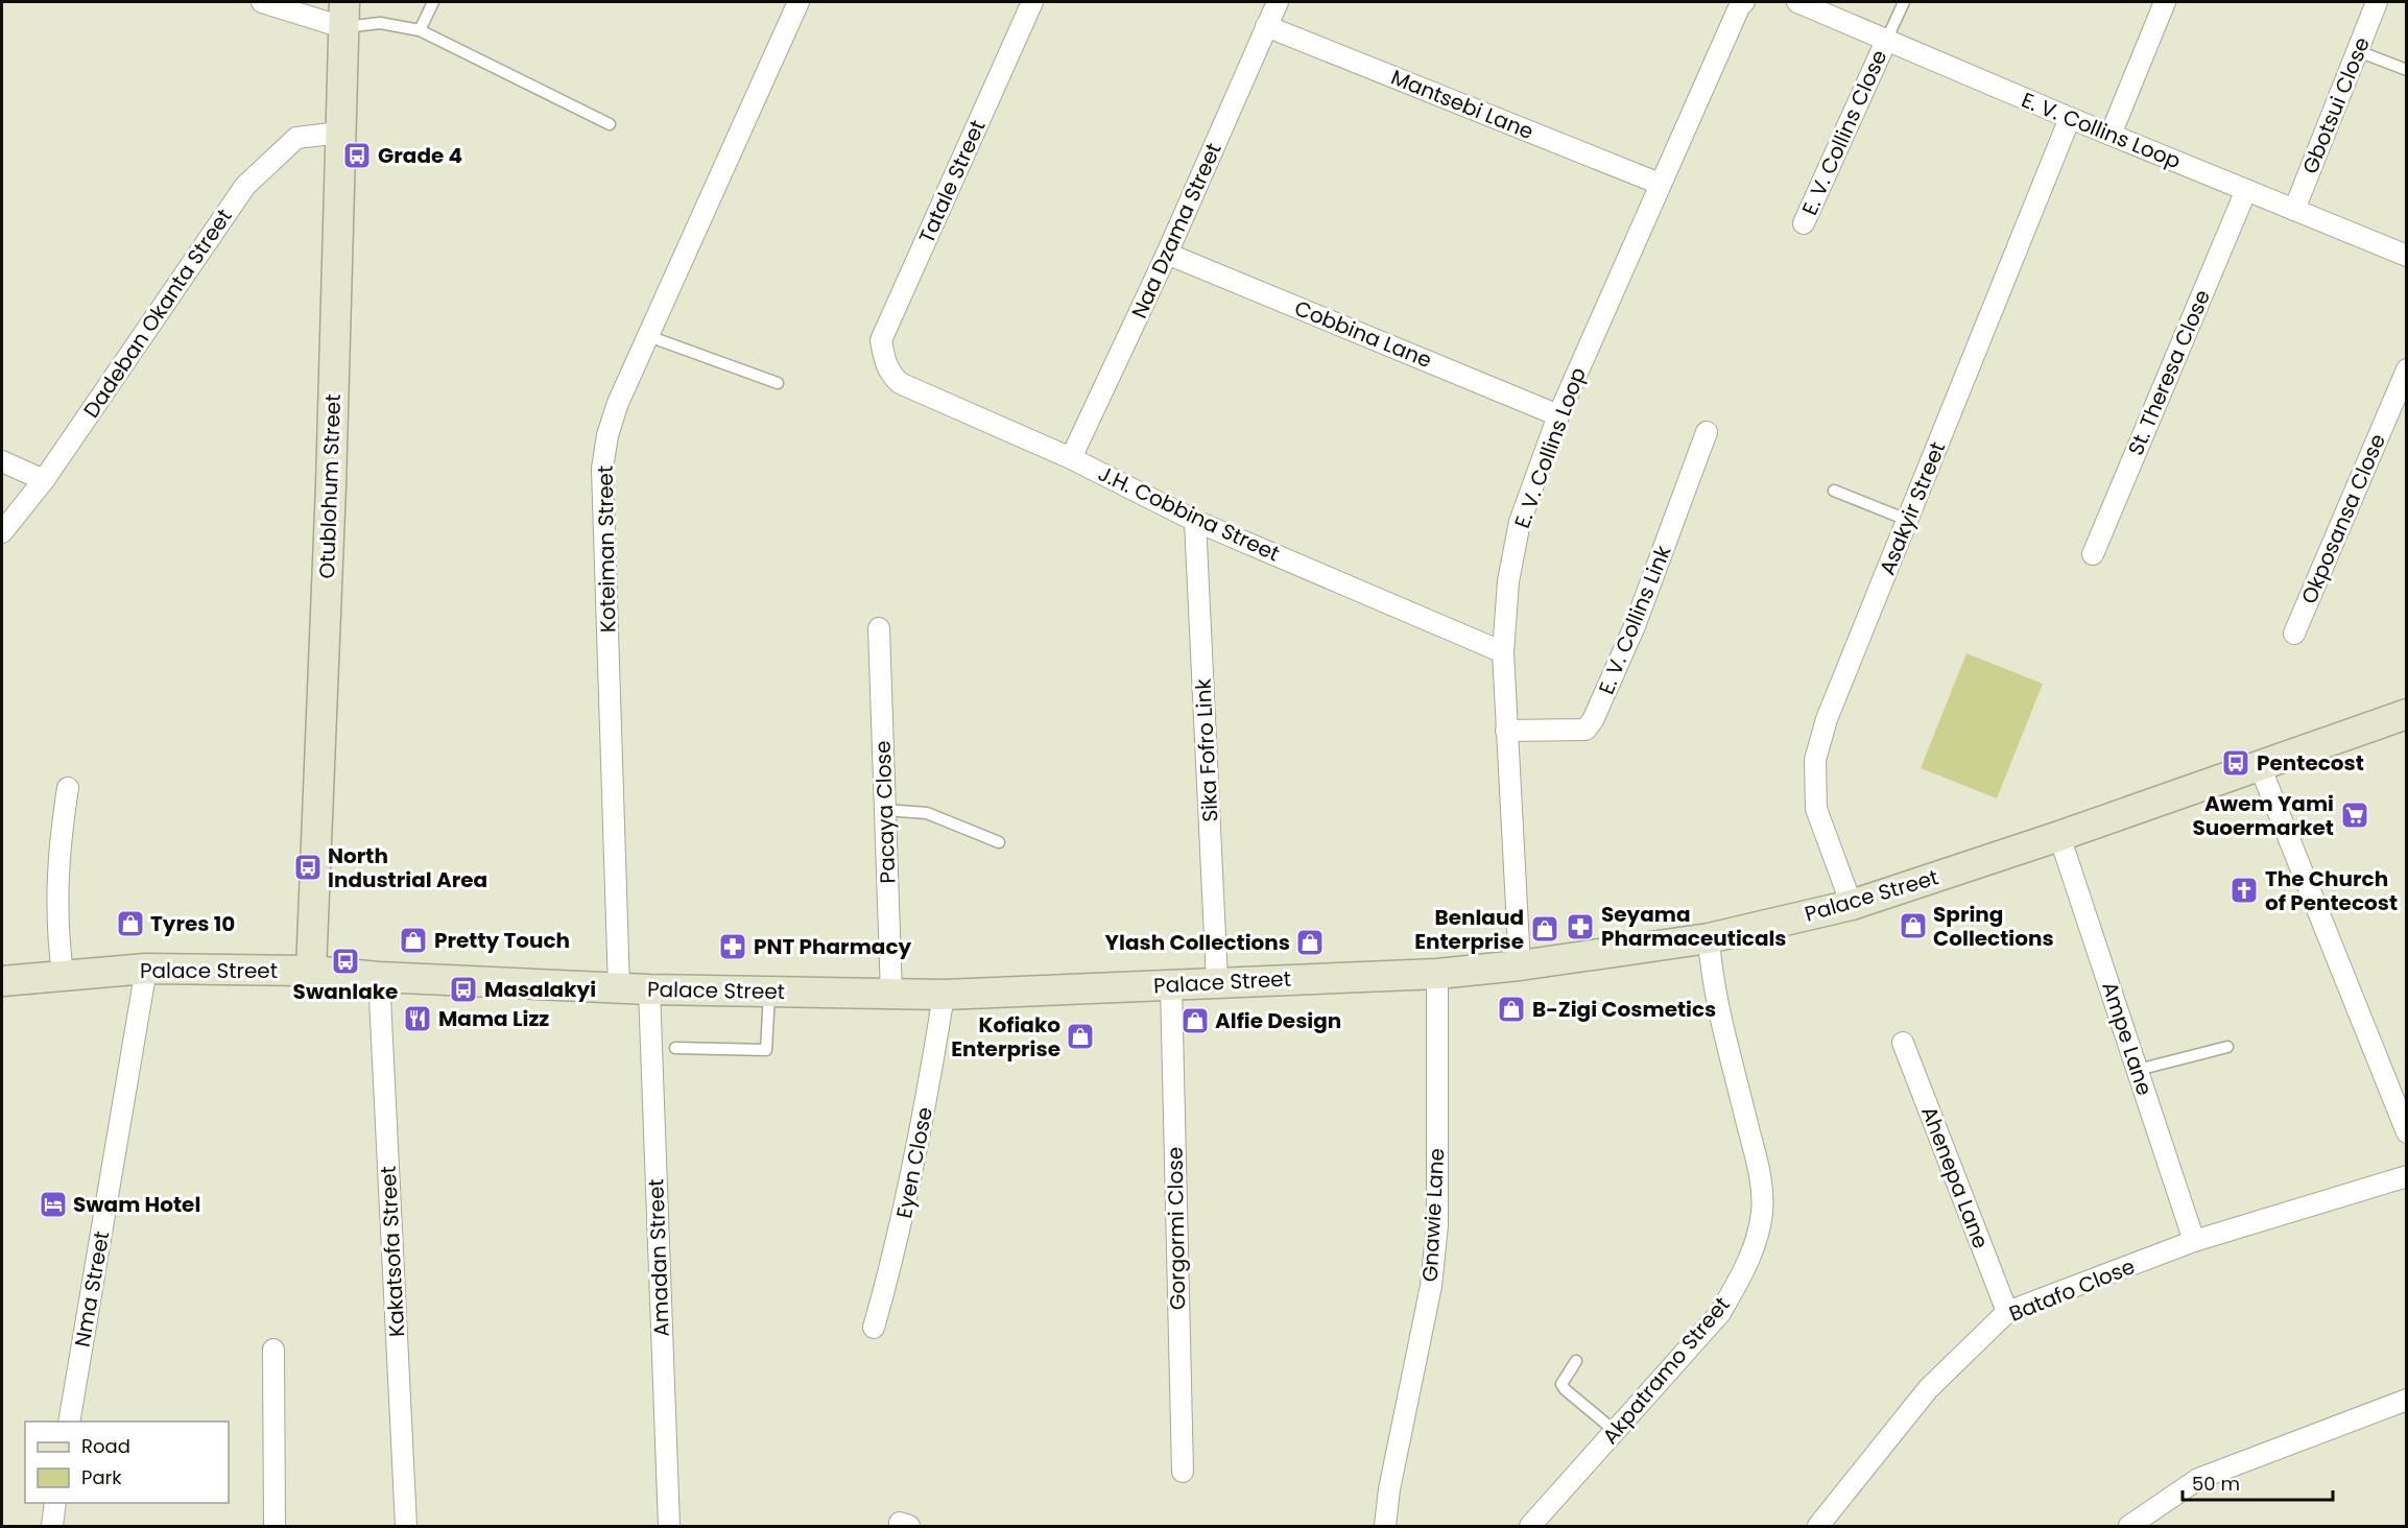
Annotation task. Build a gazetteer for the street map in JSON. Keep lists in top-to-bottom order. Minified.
{"streets":{"street":["Mantsebi Lane","Gbotsui Close","E. V. Collins Loop","E. V. Collins Close","Tatale Street","Naa Dzama Street","Dadeban Okanta Street","Cobbina Lane","St. Theresa Close","Otublohum Street","Asakyir Street","J.H. Cobbina Street","Okposansa Close","Koteiman Street","E. V. Collins Link","Sika Fofro Link","Pacaya Close","Palace Street","Ampe Lane","Eyen Close","Ahenepa Lane","Gnawie Lane","Gorgormi Close","Kakatsofa Street","Amadan Street","Nma Street","Batafo Close","Akpatramo Street"]},"crossings":[["Mantsebi Lane","E. V. Collins Loop"],["Mantsebi Lane","Naa Dzama Street"],["Gbotsui Close","E. V. Collins Loop"],["E. V. Collins Loop","E. V. Collins Close"],["E. V. Collins Loop","Cobbina Lane"],["E. V. Collins Loop","St. Theresa Close"],["E. V. Collins Loop","Asakyir Street"],["E. V. Collins Loop","J.H. Cobbina Street"],["E. V. Collins Loop","E. V. Collins Link"],["E. V. Collins Loop","Palace Street"],["Tatale Street","J.H. Cobbina Street"],["Naa Dzama Street","Cobbina Lane"],["Naa Dzama Street","J.H. Cobbina Street"],["Dadeban Okanta Street","Otublohum Street"],["Otublohum Street","Palace Street"],["Asakyir Street","Palace Street"],["J.H. Cobbina Street","Sika Fofro Link"],["Koteiman Street","Palace Street"],["Sika Fofro Link","Palace Street"],["Pacaya Close","Palace Street"],["Palace Street","Ampe Lane"],["Palace Street","Eyen Close"],["Palace Street","Gnawie Lane"],["Palace Street","Gorgormi Close"],["Palace Street","Kakatsofa Street"],["Palace Street","Amadan Street"],["Palace Street","Nma Street"],["Palace Street","Akpatramo Street"],["Ampe Lane","Batafo Close"],["Ahenepa Lane","Batafo Close"]],"places":{"bus stop":["Grade 4","Pentecost","North Industrial Area","Swanlake","Masalakyi"],"supermarket":["Awem Yami Suoermarket"],"church":["The Church of Pentecost"],"shop":["Tyres 10","Spring Collections","Benlaud Enterprise","Pretty Touch","Ylash Collections","B-Zigi Cosmetics","Alfie Design","Kofiako Enterprise"],"pharmacy":["Seyama Pharmaceuticals","PNT Pharmacy"],"restaurant":["Mama Lizz"],"hotel":["Swam Hotel"]},"legend":["Road","Park"],"scale_bar":"50 m"}
